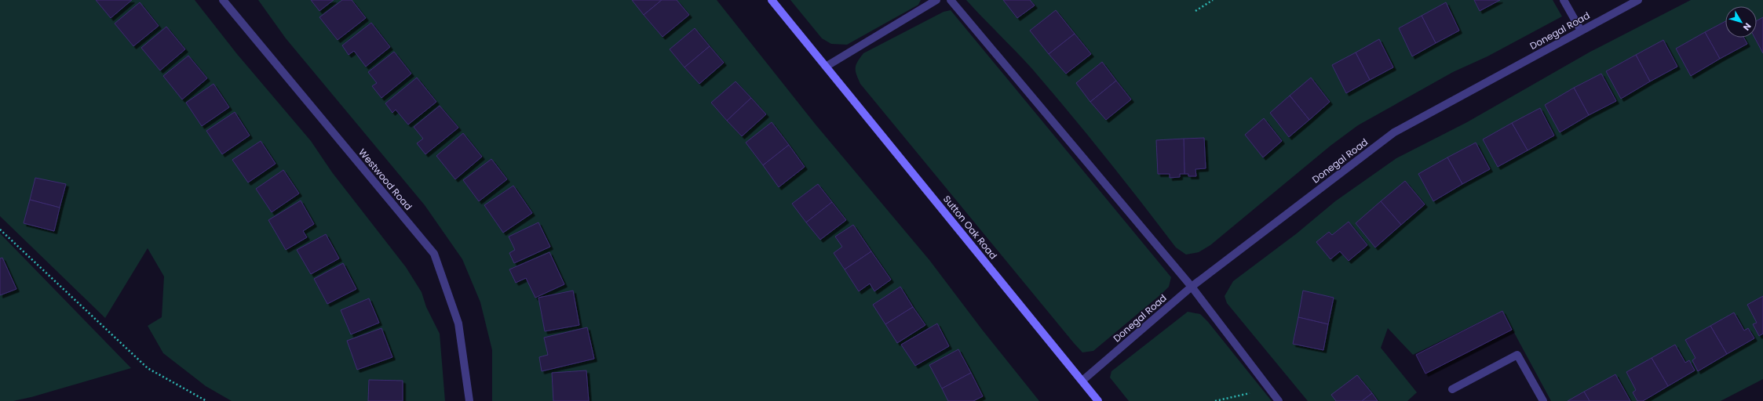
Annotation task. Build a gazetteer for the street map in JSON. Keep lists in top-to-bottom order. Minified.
{"streets":{"main road":["Sutton Oak Road"],"street":["Donegal Road","Westwood Road"]},"crossings":[["Donegal Road","Sutton Oak Road"]],"north":"bottom right"}
